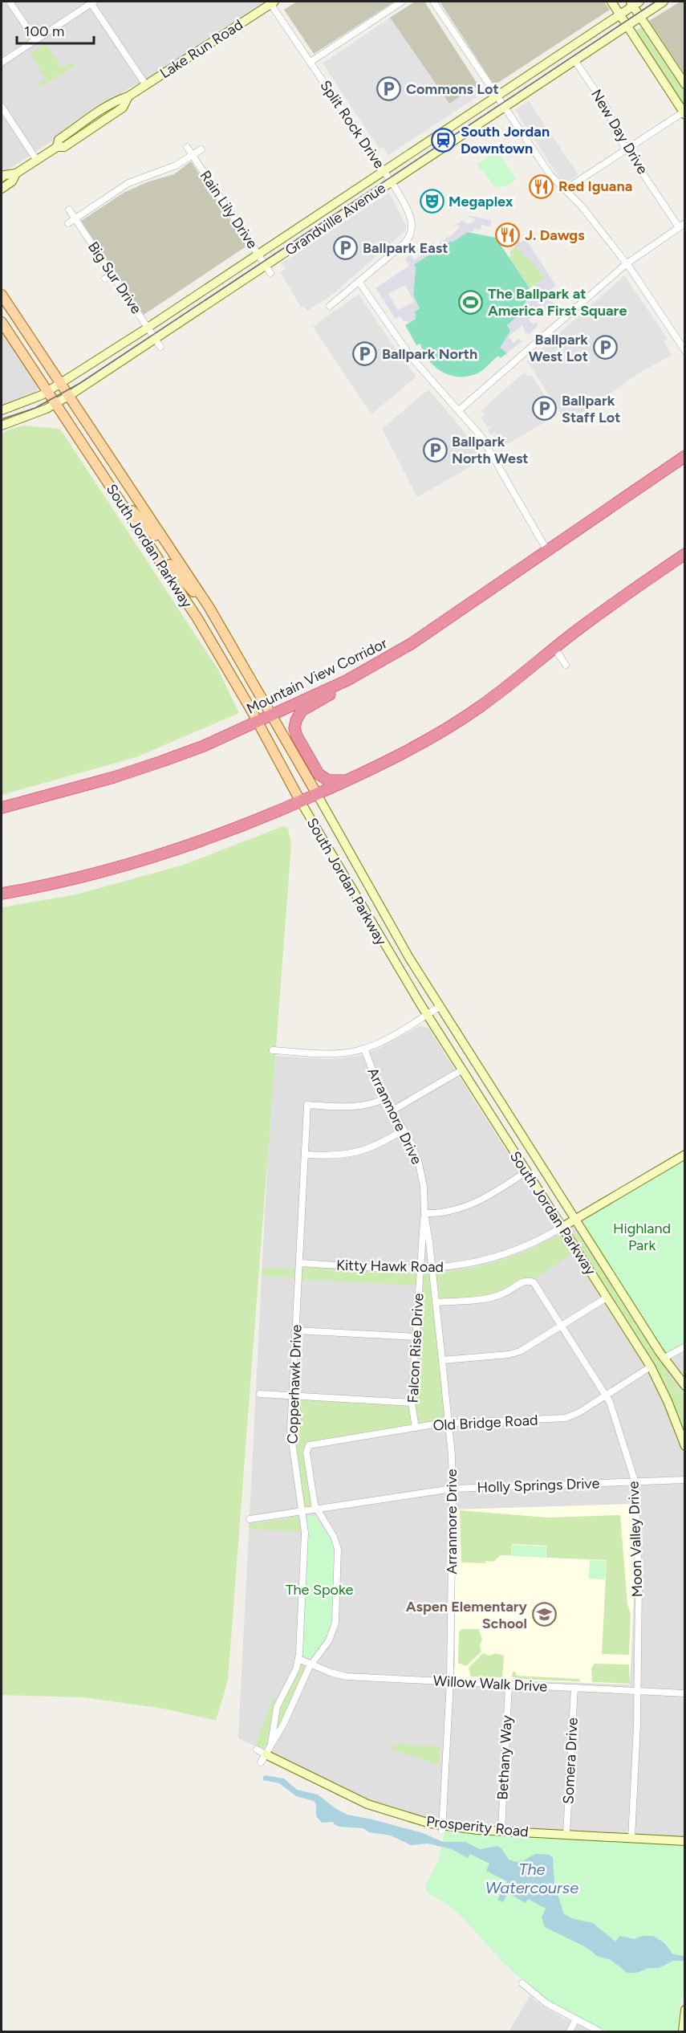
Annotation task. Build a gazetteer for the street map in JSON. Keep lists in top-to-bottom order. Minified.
{"streets":{"highway":["Mountain View Corridor"],"main road":["South Jordan Parkway"],"street":["Lake Run Road","Split Rock Drive","New Day Drive","Rain Lily Drive","Grandville Avenue","Big Sur Drive","Arranmore Drive","Kitty Hawk Road","Falcon Rise Drive","Copperhawk Drive","Old Bridge Road","Holly Springs Drive","Moon Valley Drive","Willow Walk Drive","Bethany Way","Somera Drive","Prosperity Road"]},"crossings":[["Lake Run Road","Split Rock Drive"],["Split Rock Drive","Grandville Avenue"],["New Day Drive","Grandville Avenue"],["Rain Lily Drive","Grandville Avenue"],["Grandville Avenue","Big Sur Drive"],["Grandville Avenue","South Jordan Parkway"],["South Jordan Parkway","Mountain View Corridor"],["South Jordan Parkway","Kitty Hawk Road"],["South Jordan Parkway","Old Bridge Road"],["Arranmore Drive","Kitty Hawk Road"],["Arranmore Drive","Falcon Rise Drive"],["Arranmore Drive","Copperhawk Drive"],["Arranmore Drive","Old Bridge Road"],["Arranmore Drive","Holly Springs Drive"],["Arranmore Drive","Moon Valley Drive"],["Arranmore Drive","Willow Walk Drive"],["Arranmore Drive","Prosperity Road"],["Kitty Hawk Road","Falcon Rise Drive"],["Kitty Hawk Road","Copperhawk Drive"],["Falcon Rise Drive","Old Bridge Road"],["Copperhawk Drive","Old Bridge Road"],["Copperhawk Drive","Holly Springs Drive"],["Copperhawk Drive","Willow Walk Drive"],["Copperhawk Drive","Prosperity Road"],["Old Bridge Road","Moon Valley Drive"],["Holly Springs Drive","Moon Valley Drive"],["Moon Valley Drive","Willow Walk Drive"],["Moon Valley Drive","Prosperity Road"],["Willow Walk Drive","Bethany Way"],["Willow Walk Drive","Somera Drive"],["Bethany Way","Prosperity Road"],["Somera Drive","Prosperity Road"]],"water":["The Watercourse"],"parks":["Highland Park","The Spoke"],"places":{"parking":["Commons Lot","Ballpark East","Ballpark West Lot","Ballpark North","Ballpark Staff Lot","Ballpark North West"],"station":["South Jordan Downtown"],"restaurant":["Red Iguana","J. Dawgs"],"theatre":["Megaplex"],"sports":["The Ballpark at America First Square"],"school or university":["Aspen Elementary School"]},"scale_bar":"100 m"}
